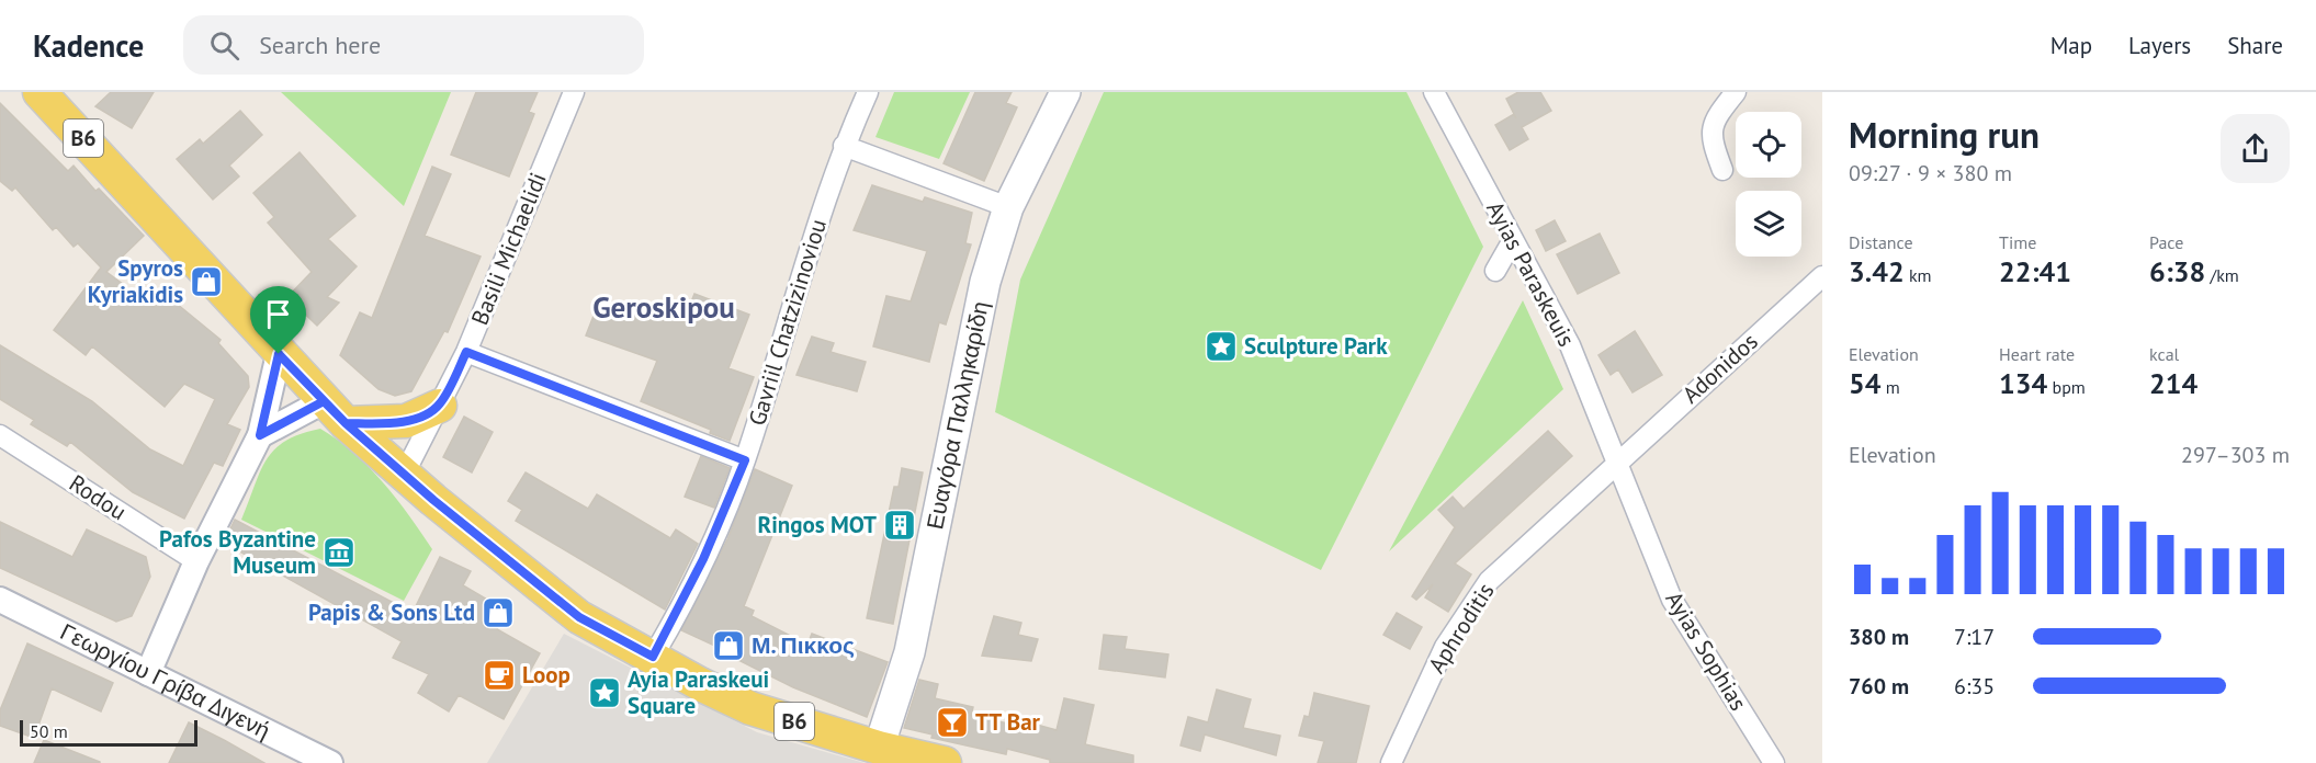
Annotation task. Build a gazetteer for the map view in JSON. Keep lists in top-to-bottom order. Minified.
{"streets":{"main road":["B6","Ευαγόρα Παλληκαρίδη"],"street":["Basili Michaelidi","Ayias Paraskeuis","Gavriil Chatzizinoviou","Adonidos","Rodou","Aphroditis","Ayias Sophias","Γεωργίου Γρίβα Διγενή"]},"crossings":[["B6","Basili Michaelidi"],["B6","Gavriil Chatzizinoviou"],["B6","Ευαγόρα Παλληκαρίδη"],["Ayias Paraskeuis","Adonidos"],["Ayias Paraskeuis","Aphroditis"],["Ayias Paraskeuis","Ayias Sophias"],["Adonidos","Aphroditis"],["Adonidos","Ayias Sophias"],["Aphroditis","Ayias Sophias"]],"districts":["Geroskipou"],"places":{"shop":["Spyros Kyriakidis","Papis & Sons Ltd","Μ. Πικκος"],"place":["Sculpture Park","Ayia Paraskeui Square"],"building":["Ringos MOT"],"museum":["Pafos Byzantine Museum"],"cafe":["Loop"],"bar":["TT Bar"]},"scale_bar":"50 m","page":{"header":"Kadence","search":"Search here","nav":["Map","Layers","Share"],"heading":["Morning run","09:27 · 9 × 380 m"],"stats":[["Distance","3.42 km"],["Time","22:41"],["Pace","6:38 /km"],["Elevation","54 m"],["Heart rate","134 bpm"],["kcal","214"]],"chart":["Elevation","297–303 m"],"list":[{"name":"380 m","note":"7:17"},{"name":"760 m","note":"6:35"}],"scale":"50 m"}}
